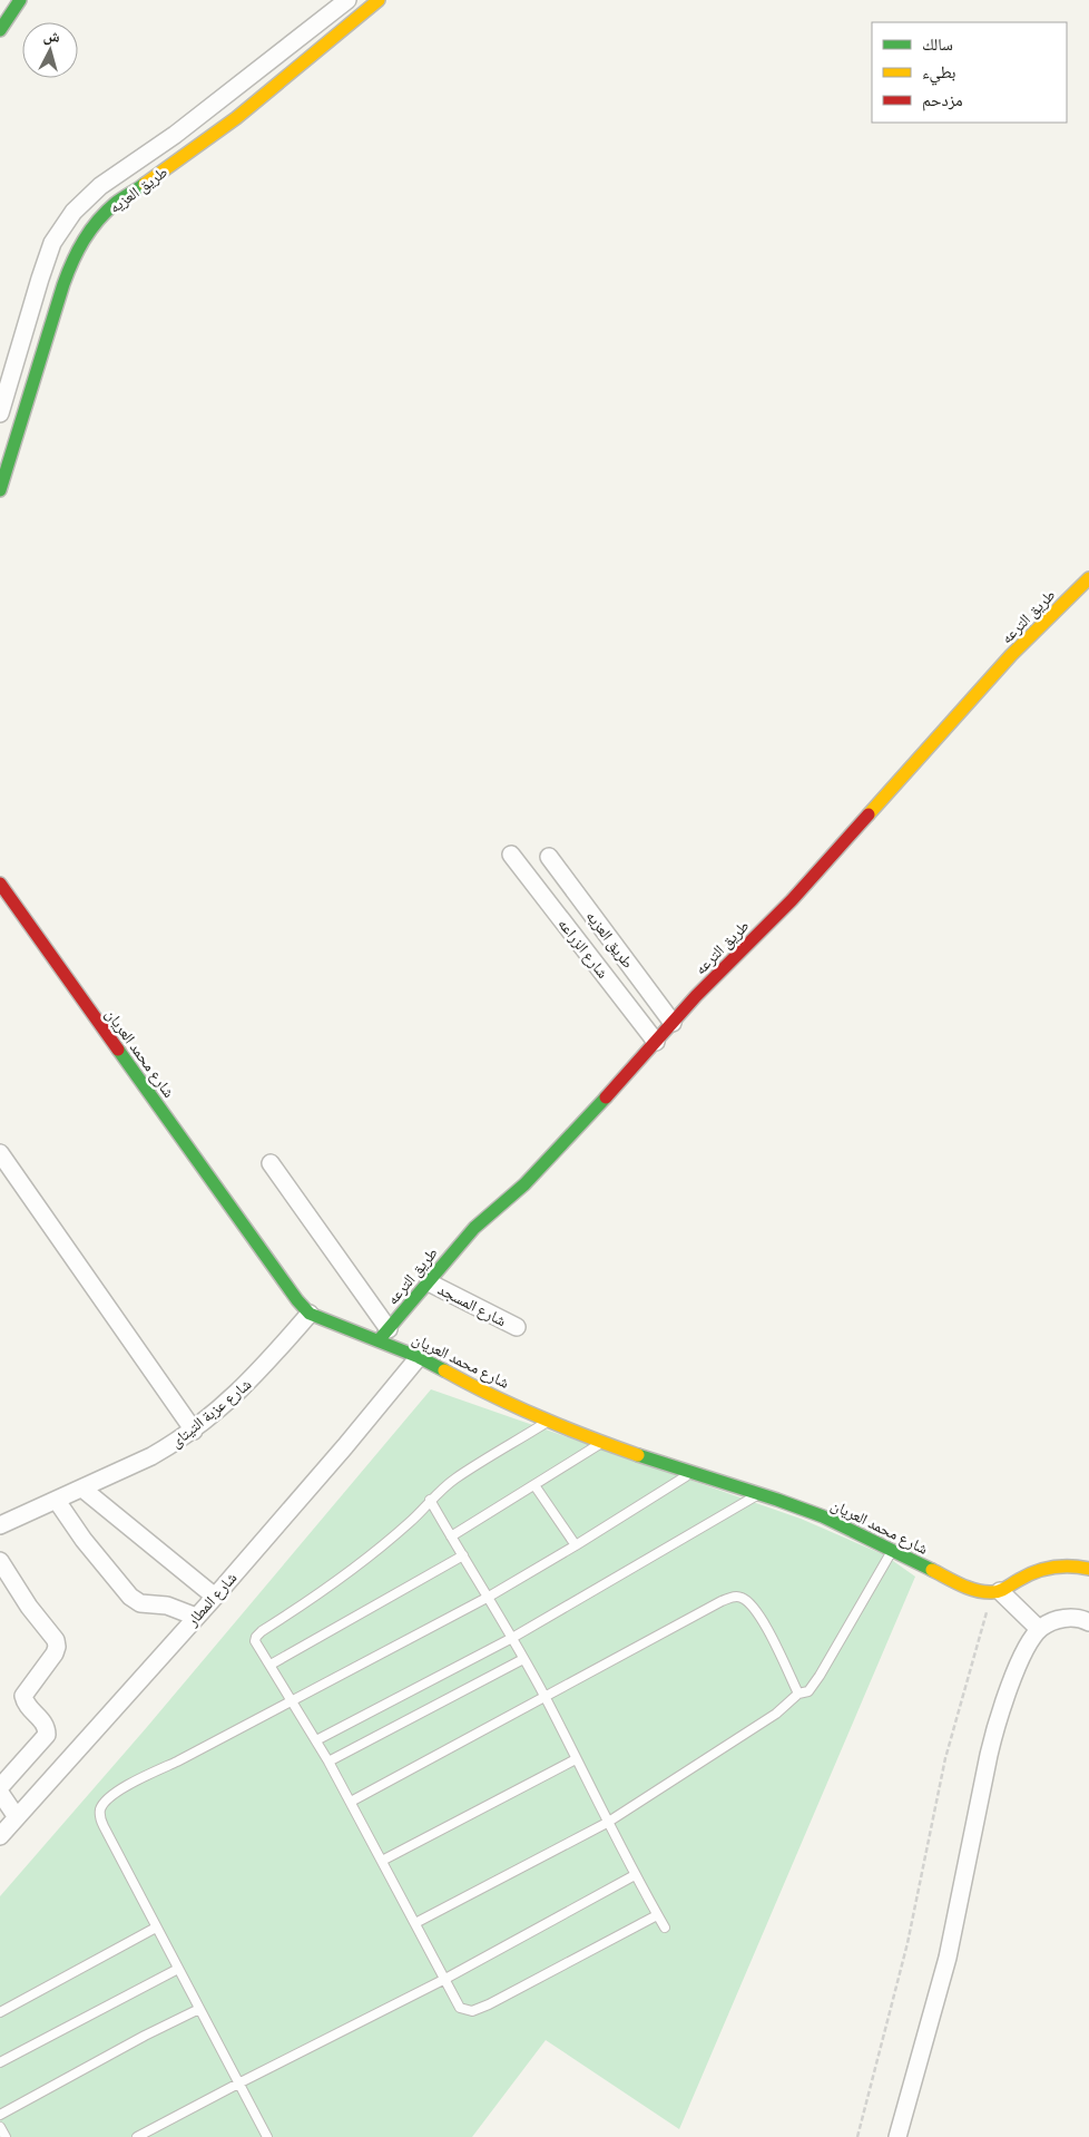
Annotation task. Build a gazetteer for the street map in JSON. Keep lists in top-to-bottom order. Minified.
{"streets":{"main road":["طريق العزيه","طريق الترعه","شارع محمد العريان"],"street":["شارع الزراعه","شارع المسجد","شارع عزبة التيتاى","شارع المطار"]},"crossings":[["طريق العزيه","طريق الترعه"],["طريق الترعه","شارع الزراعه"],["طريق الترعه","شارع محمد العريان"],["طريق الترعه","شارع المسجد"],["شارع محمد العريان","شارع عزبة التيتاى"],["شارع محمد العريان","شارع المطار"]],"legend":["سالك","بطيء","مزدحم"],"north":"top"}
